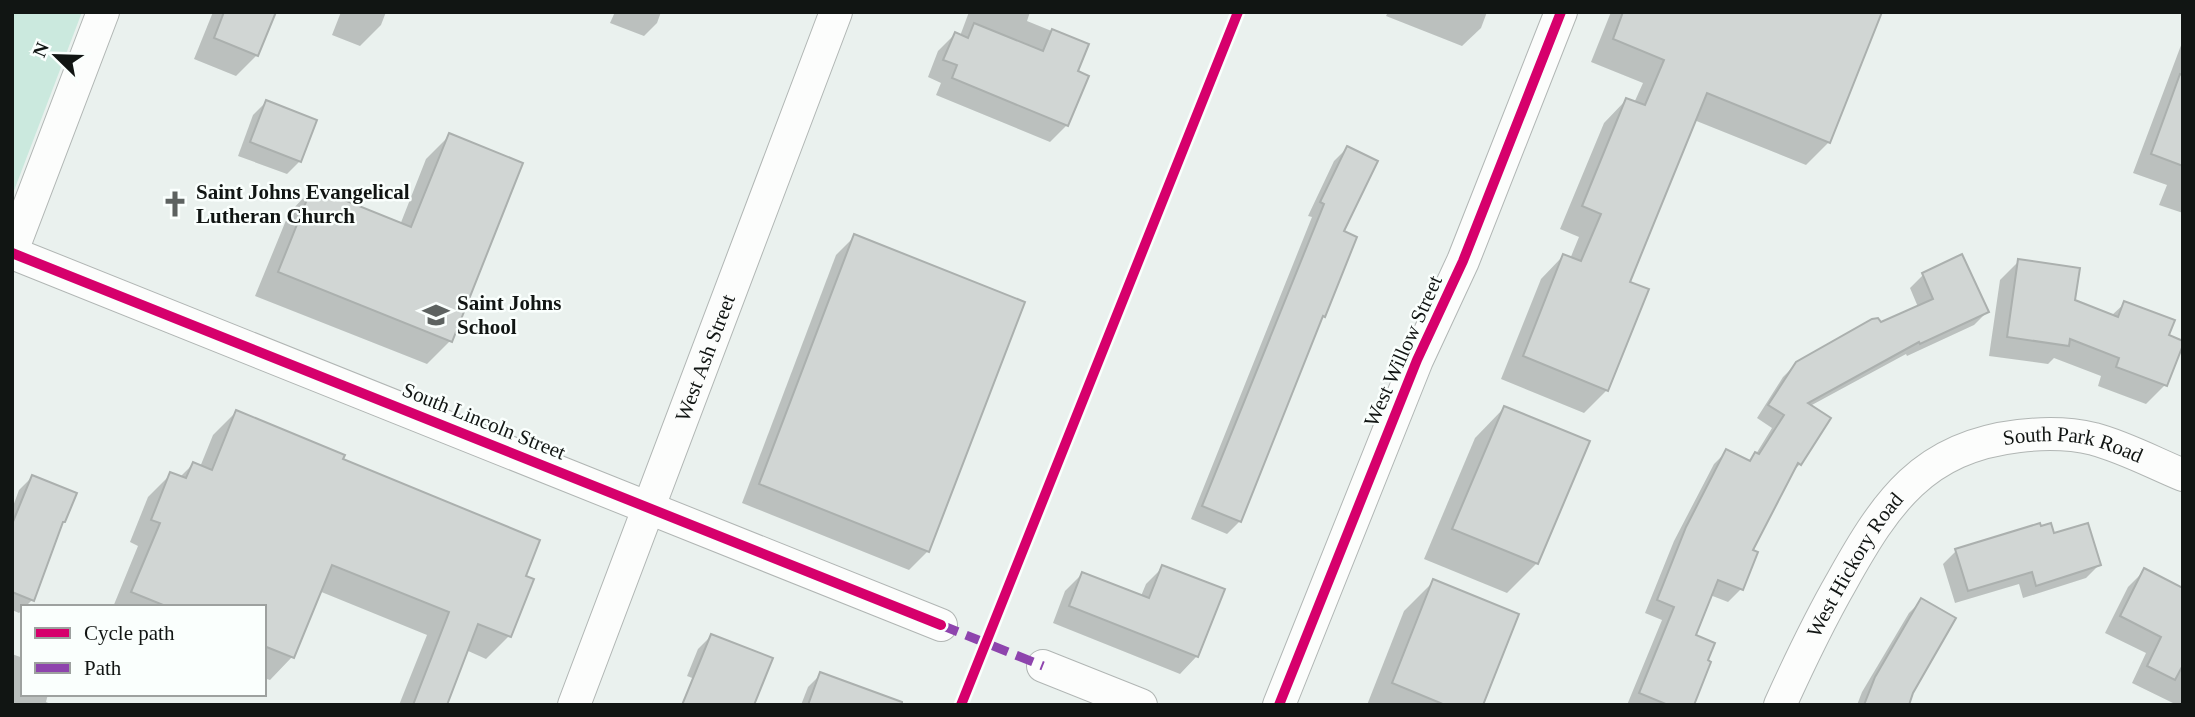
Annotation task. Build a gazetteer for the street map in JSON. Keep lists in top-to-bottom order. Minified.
{"streets":{"street":["West Willow Street","West Ash Street","South Lincoln Street","South Park Road","West Hickory Road"]},"crossings":[["West Ash Street","South Lincoln Street"],["South Park Road","West Hickory Road"]],"places":{"church":["Saint Johns Evangelical Lutheran Church"],"school or university":["Saint Johns School"]},"legend":["Cycle path","Path"],"north":"top left"}
